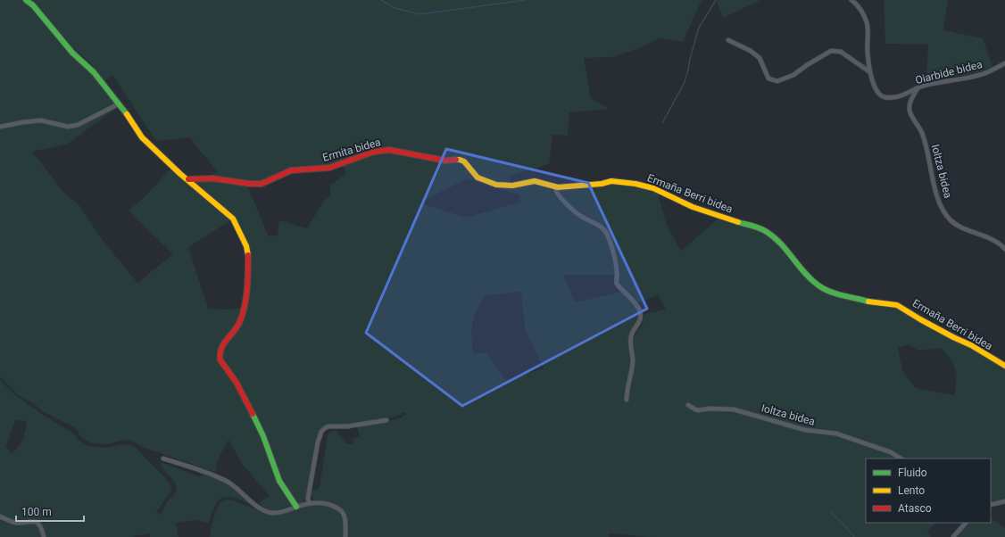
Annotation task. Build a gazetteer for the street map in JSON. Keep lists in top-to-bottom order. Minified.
{"streets":{"street":["Oiarbide bidea","Ermita bidea","Ioltza bidea","Ermaña Berri bidea"]},"crossings":[["Oiarbide bidea","Ioltza bidea"],["Ermita bidea","Ermaña Berri bidea"]],"legend":["Fluido","Lento","Atasco"],"scale_bar":"100 m"}
